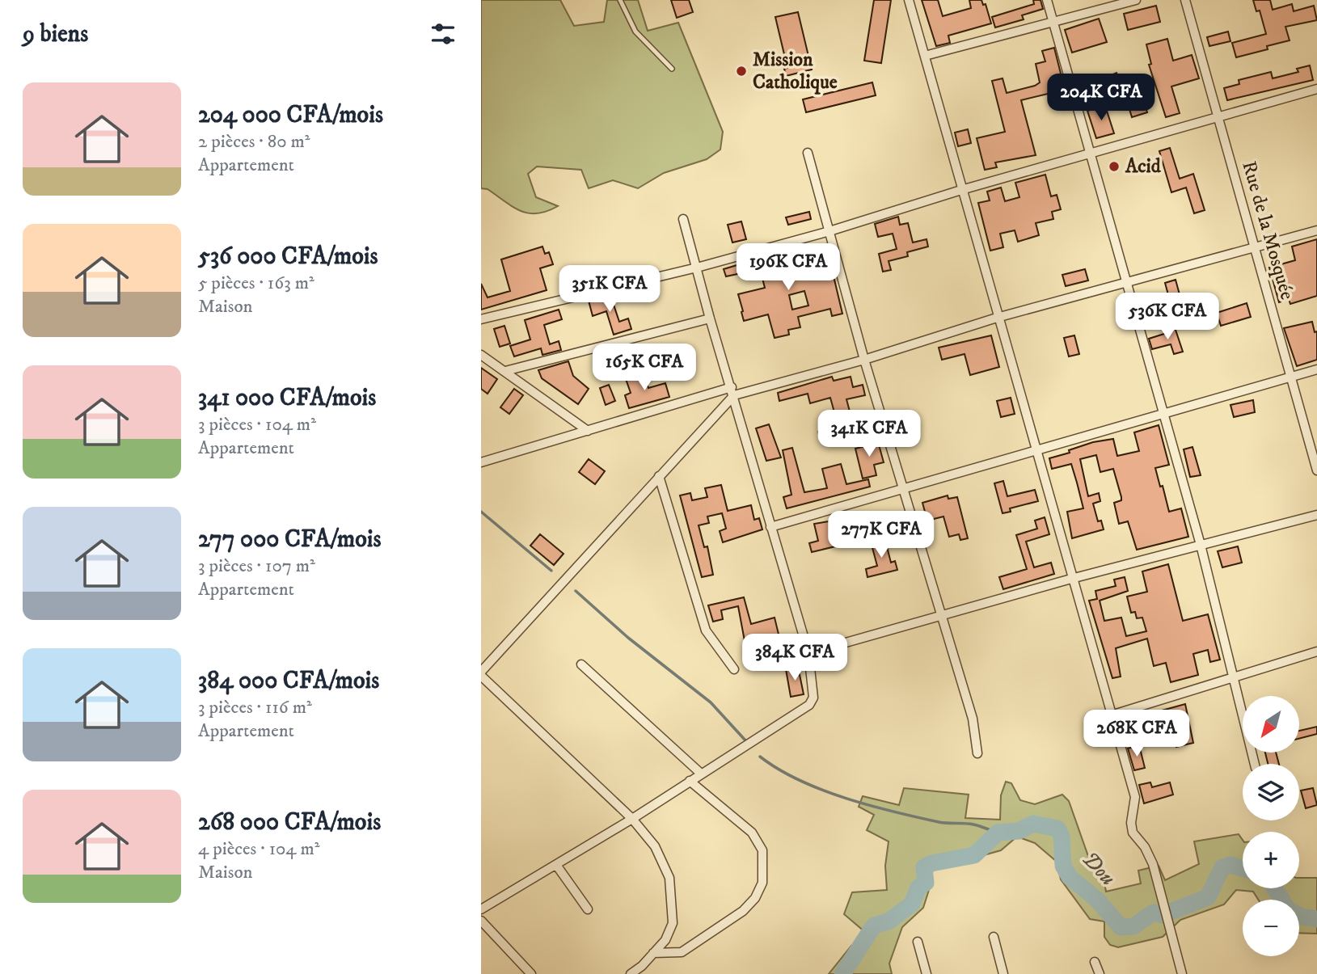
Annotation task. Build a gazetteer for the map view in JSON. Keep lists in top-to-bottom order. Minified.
{"streets":{"street":["Rue de la Mosquée"]},"water":["Dou"],"places":["Mission Catholique","Acid"],"north":"bottom left","page":{"heading":"9 biens","list":[{"name":"204 000 CFA/mois","note":"2 pièces · 80 m² · Appartement"},{"name":"536 000 CFA/mois","note":"5 pièces · 163 m² · Maison"},{"name":"341 000 CFA/mois","note":"3 pièces · 104 m² · Appartement"},{"name":"277 000 CFA/mois","note":"3 pièces · 107 m² · Appartement"},{"name":"384 000 CFA/mois","note":"3 pièces · 116 m² · Appartement"},{"name":"268 000 CFA/mois","note":"4 pièces · 104 m² · Maison"}],"price":["204K CFA","196K CFA","351K CFA","536K CFA","165K CFA","341K CFA","277K CFA","384K CFA","268K CFA"],"map_buttons":["+","−"]}}
